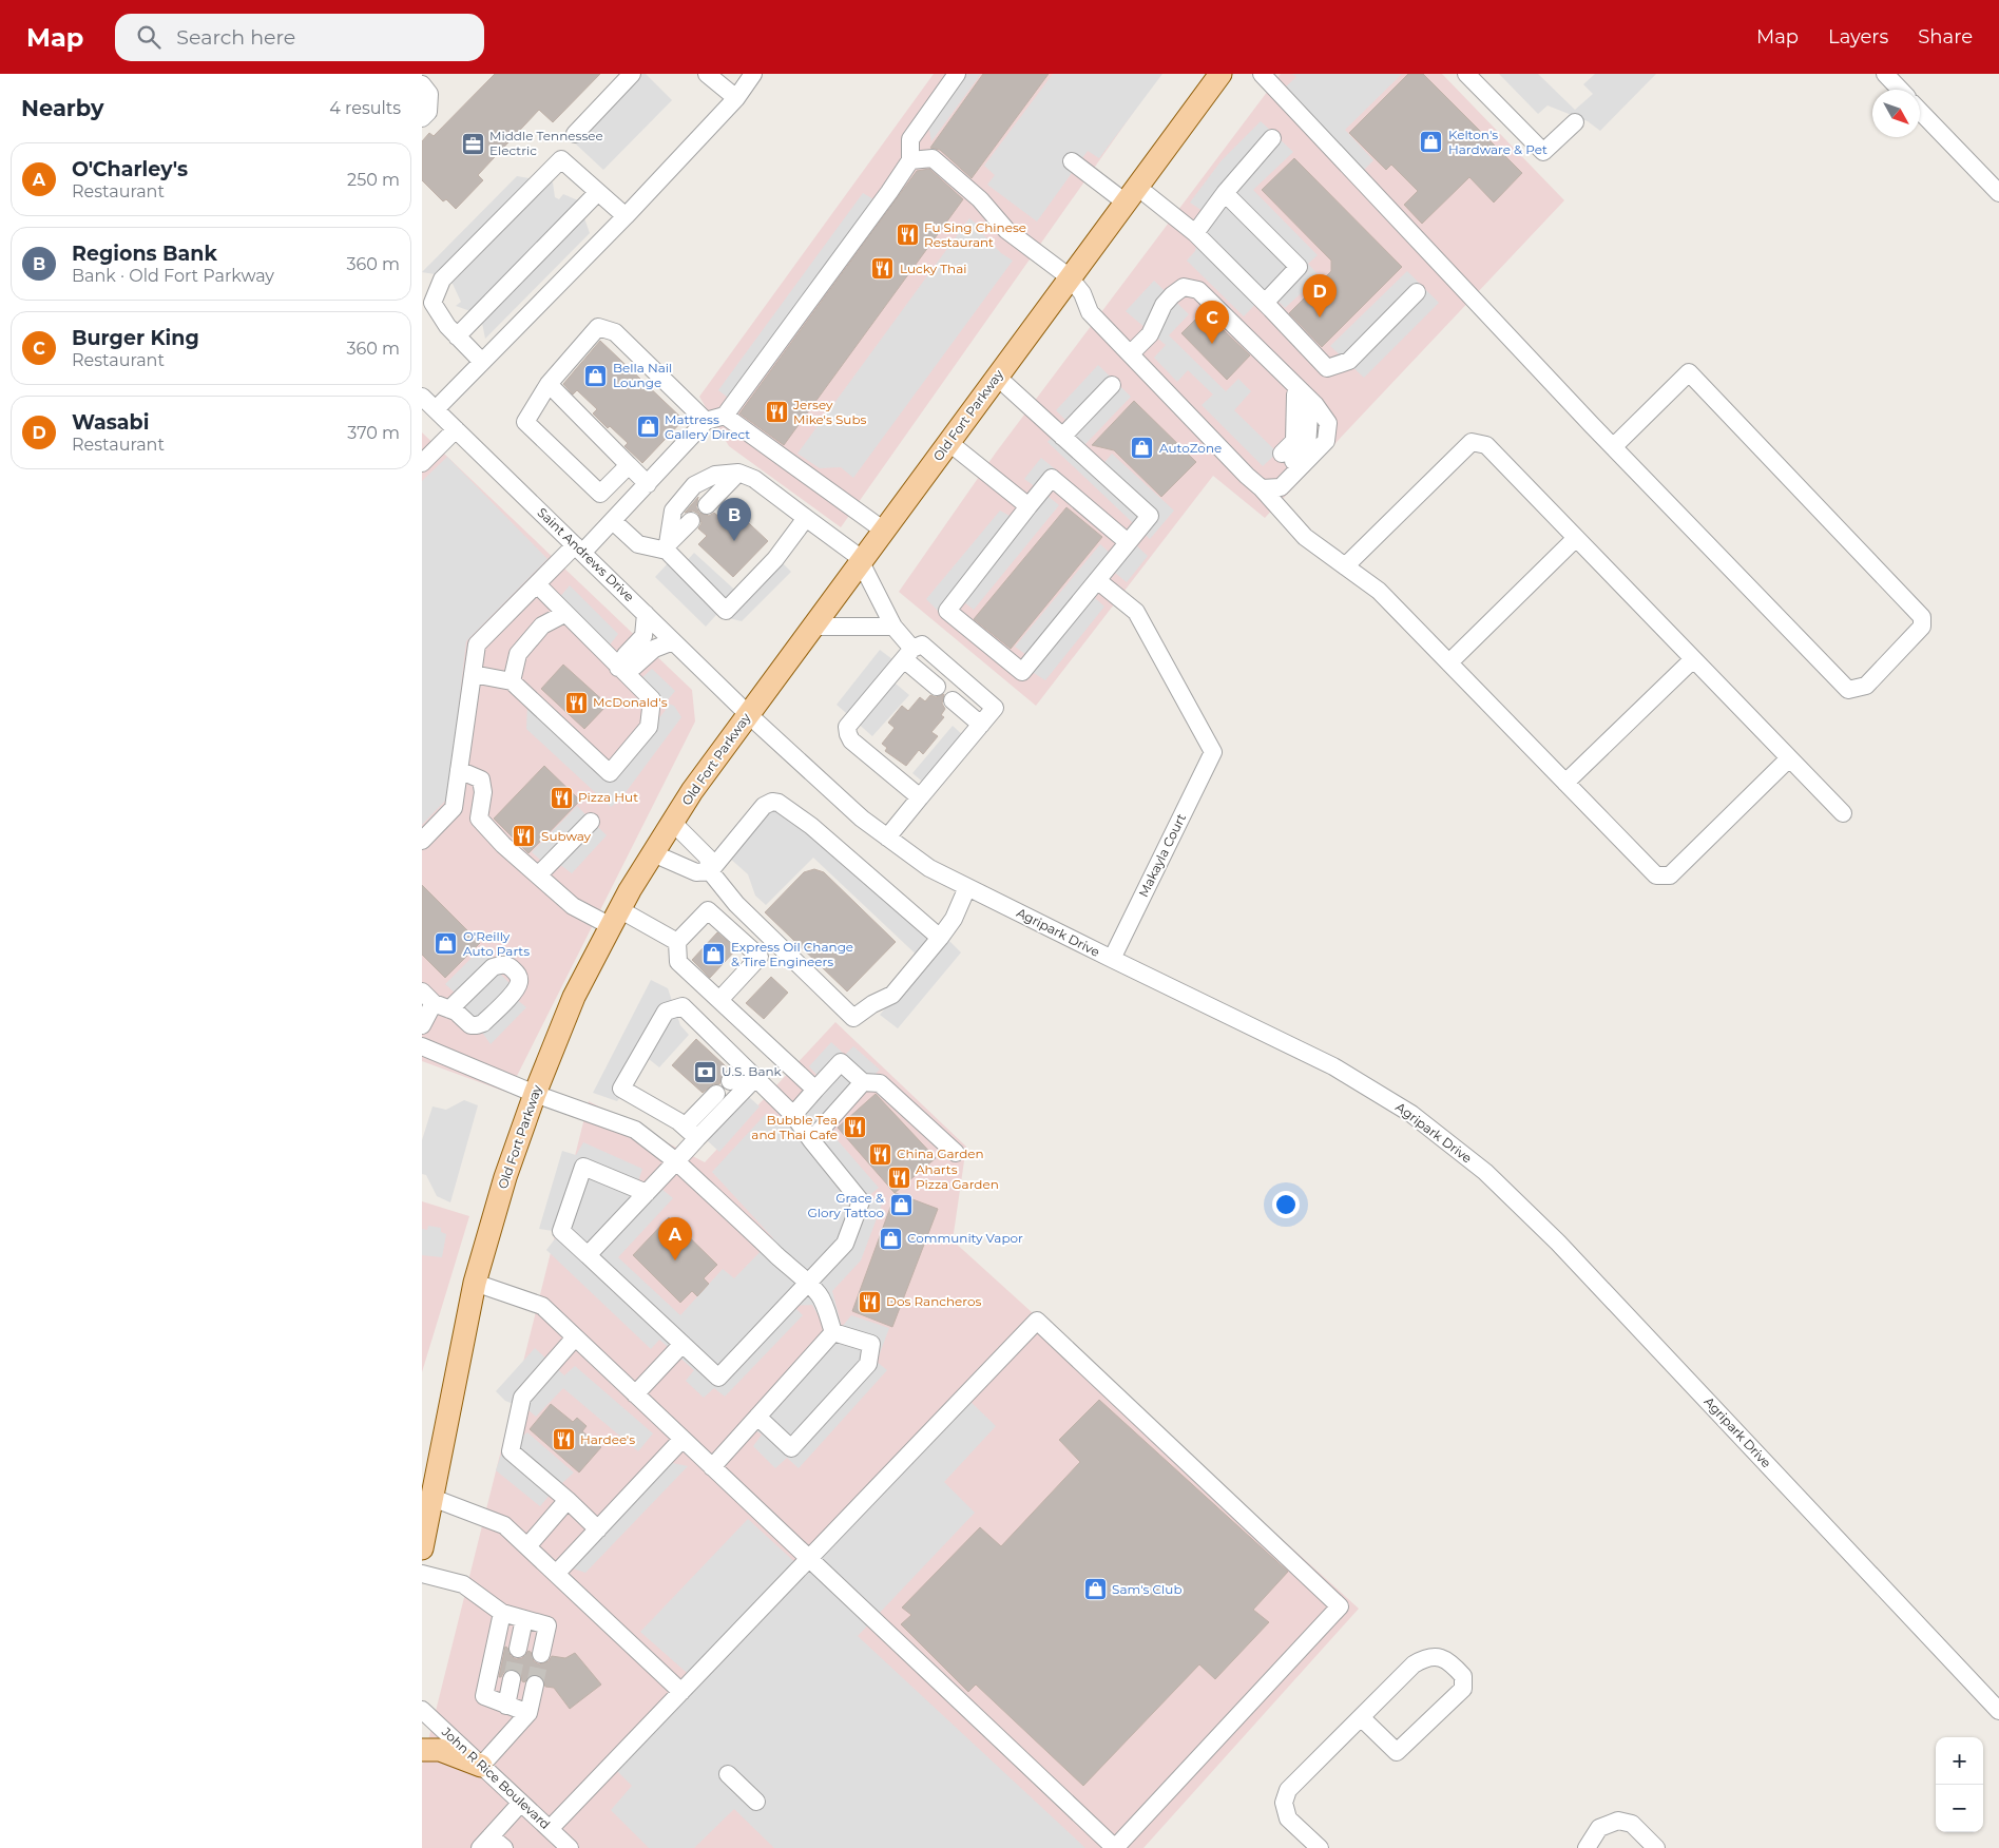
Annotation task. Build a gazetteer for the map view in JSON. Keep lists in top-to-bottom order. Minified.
{"streets":{"main road":["Old Fort Parkway"],"street":["Saint Andrews Drive","Makayla Court","Agripark Drive","John R Rice Boulevard"]},"crossings":[["Old Fort Parkway","Saint Andrews Drive"],["Old Fort Parkway","Agripark Drive"],["Saint Andrews Drive","Agripark Drive"],["Makayla Court","Agripark Drive"]],"places":{"shop":["Kelton's Hardware & Pet","Bella Nail Lounge","Mattress Gallery Direct","AutoZone","O'Reilly Auto Parts","Express Oil Change & Tire Engineers","Grace & Glory Tattoo","Community Vapor","Sam's Club"],"office":["Middle Tennessee Electric"],"restaurant":["Fu Sing Chinese Restaurant","Lucky Thai","Jersey Mike's Subs","McDonald's","Pizza Hut","Subway","Bubble Tea and Thai Cafe","China Garden","Aharts Pizza Garden","Dos Rancheros","Hardee's"],"bank":["U.S. Bank"]},"north":"bottom right","page":{"header":"Map","search":"Search here","nav":["Map","Layers","Share"],"heading":["Nearby","4 results"],"list":[{"mark":"A","name":"O'Charley's","note":"Restaurant","value":"250 m"},{"mark":"B","name":"Regions Bank","note":"Bank · Old Fort Parkway","value":"360 m"},{"mark":"C","name":"Burger King","note":"Restaurant","value":"360 m"},{"mark":"D","name":"Wasabi","note":"Restaurant","value":"370 m"}],"pins":["D","C","B","A"],"map_buttons":["+","−"]}}
